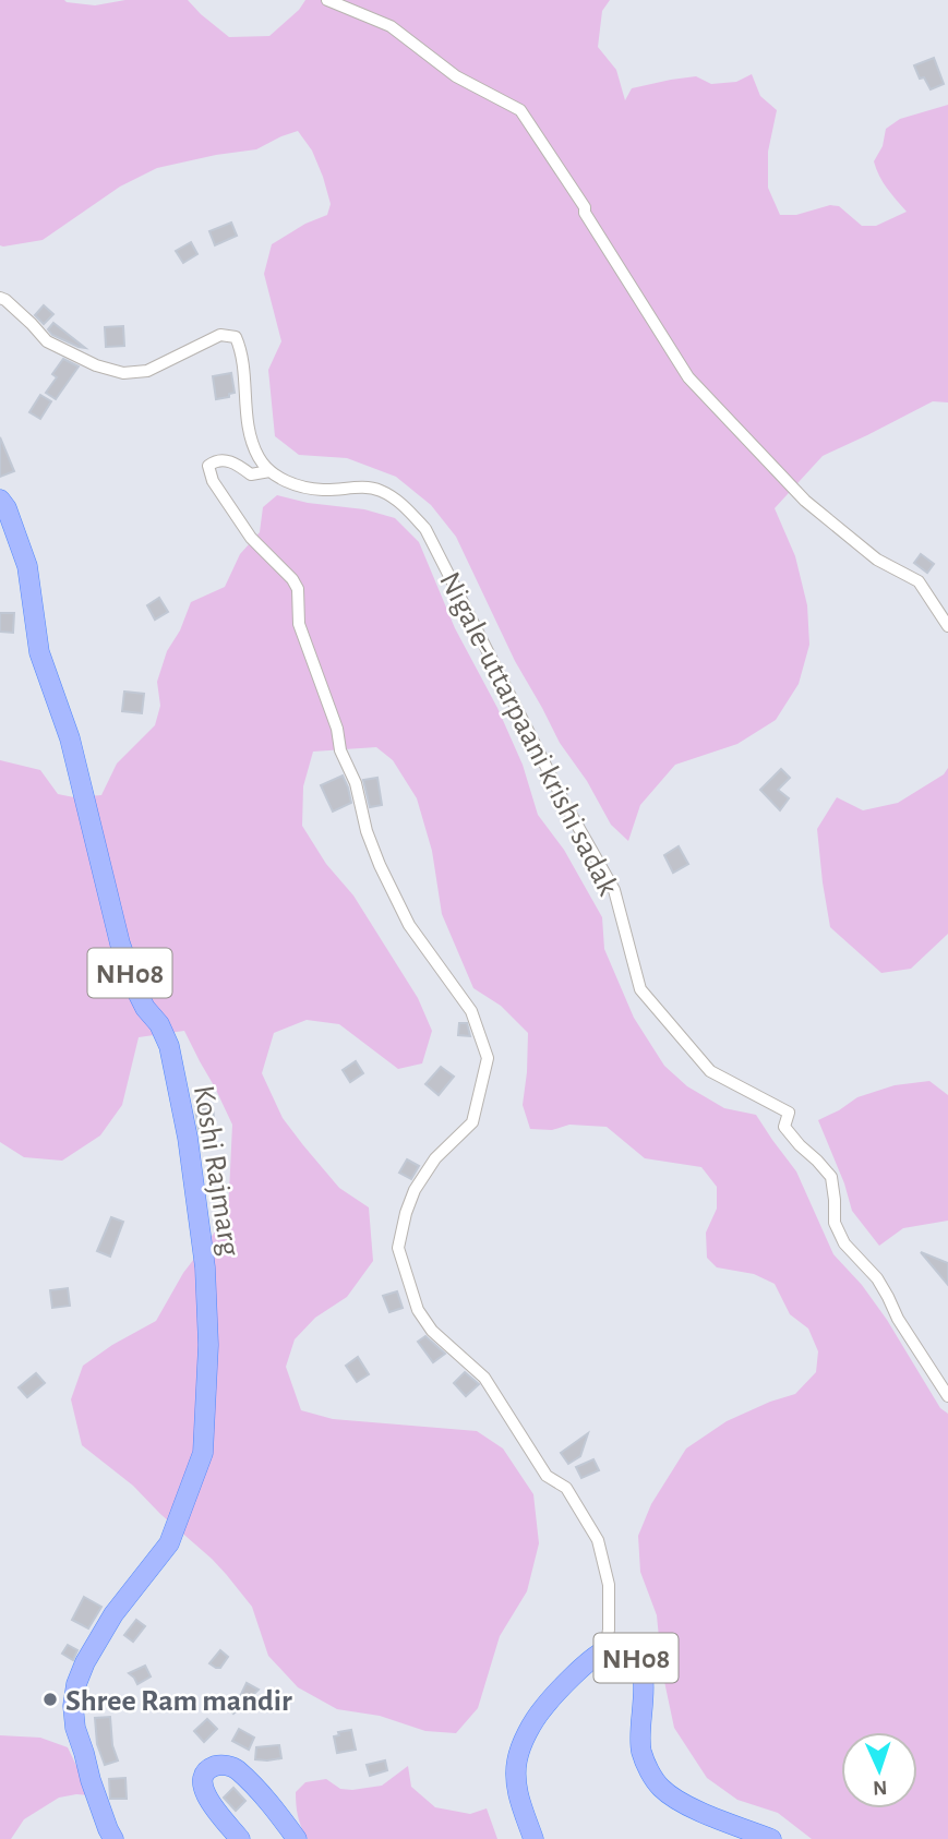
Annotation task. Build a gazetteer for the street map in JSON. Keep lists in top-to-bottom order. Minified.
{"streets":{"main road":["NH08","Koshi Rajmarg"],"street":["Nigale-uttarpaani krishi sadak"]},"places":["Shree Ram mandir"],"north":"bottom"}
